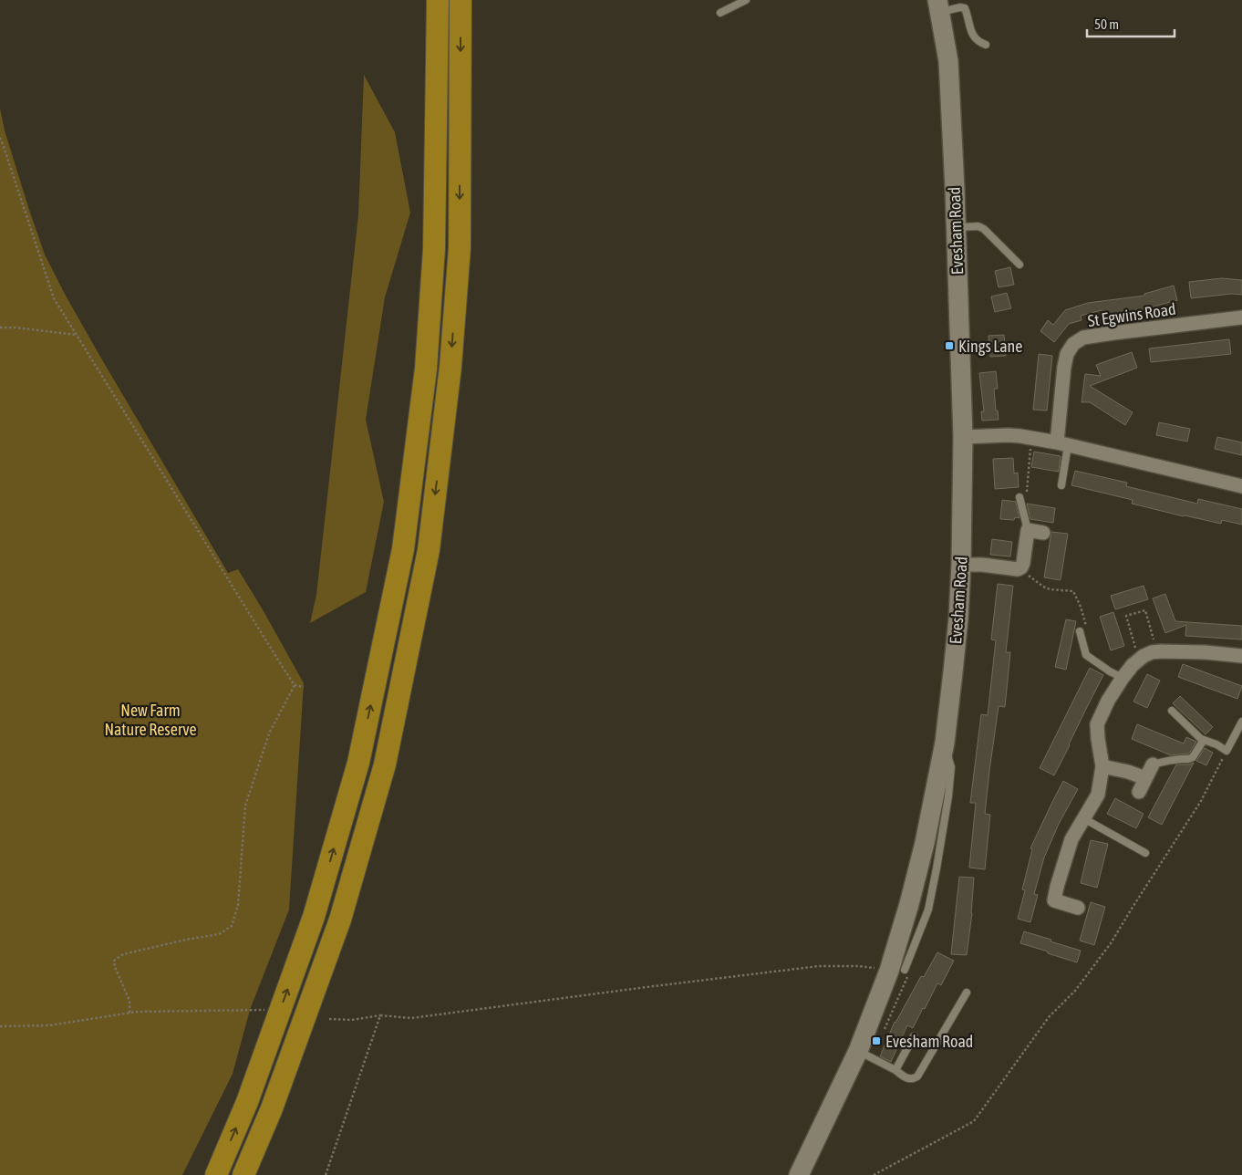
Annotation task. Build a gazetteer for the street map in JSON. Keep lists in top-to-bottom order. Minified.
{"streets":{"main road":["Evesham Road"],"street":["St Egwins Road"]},"parks":["New Farm Nature Reserve"],"places":{"transit":["Kings Lane","Evesham Road"]},"scale_bar":"50 m"}
